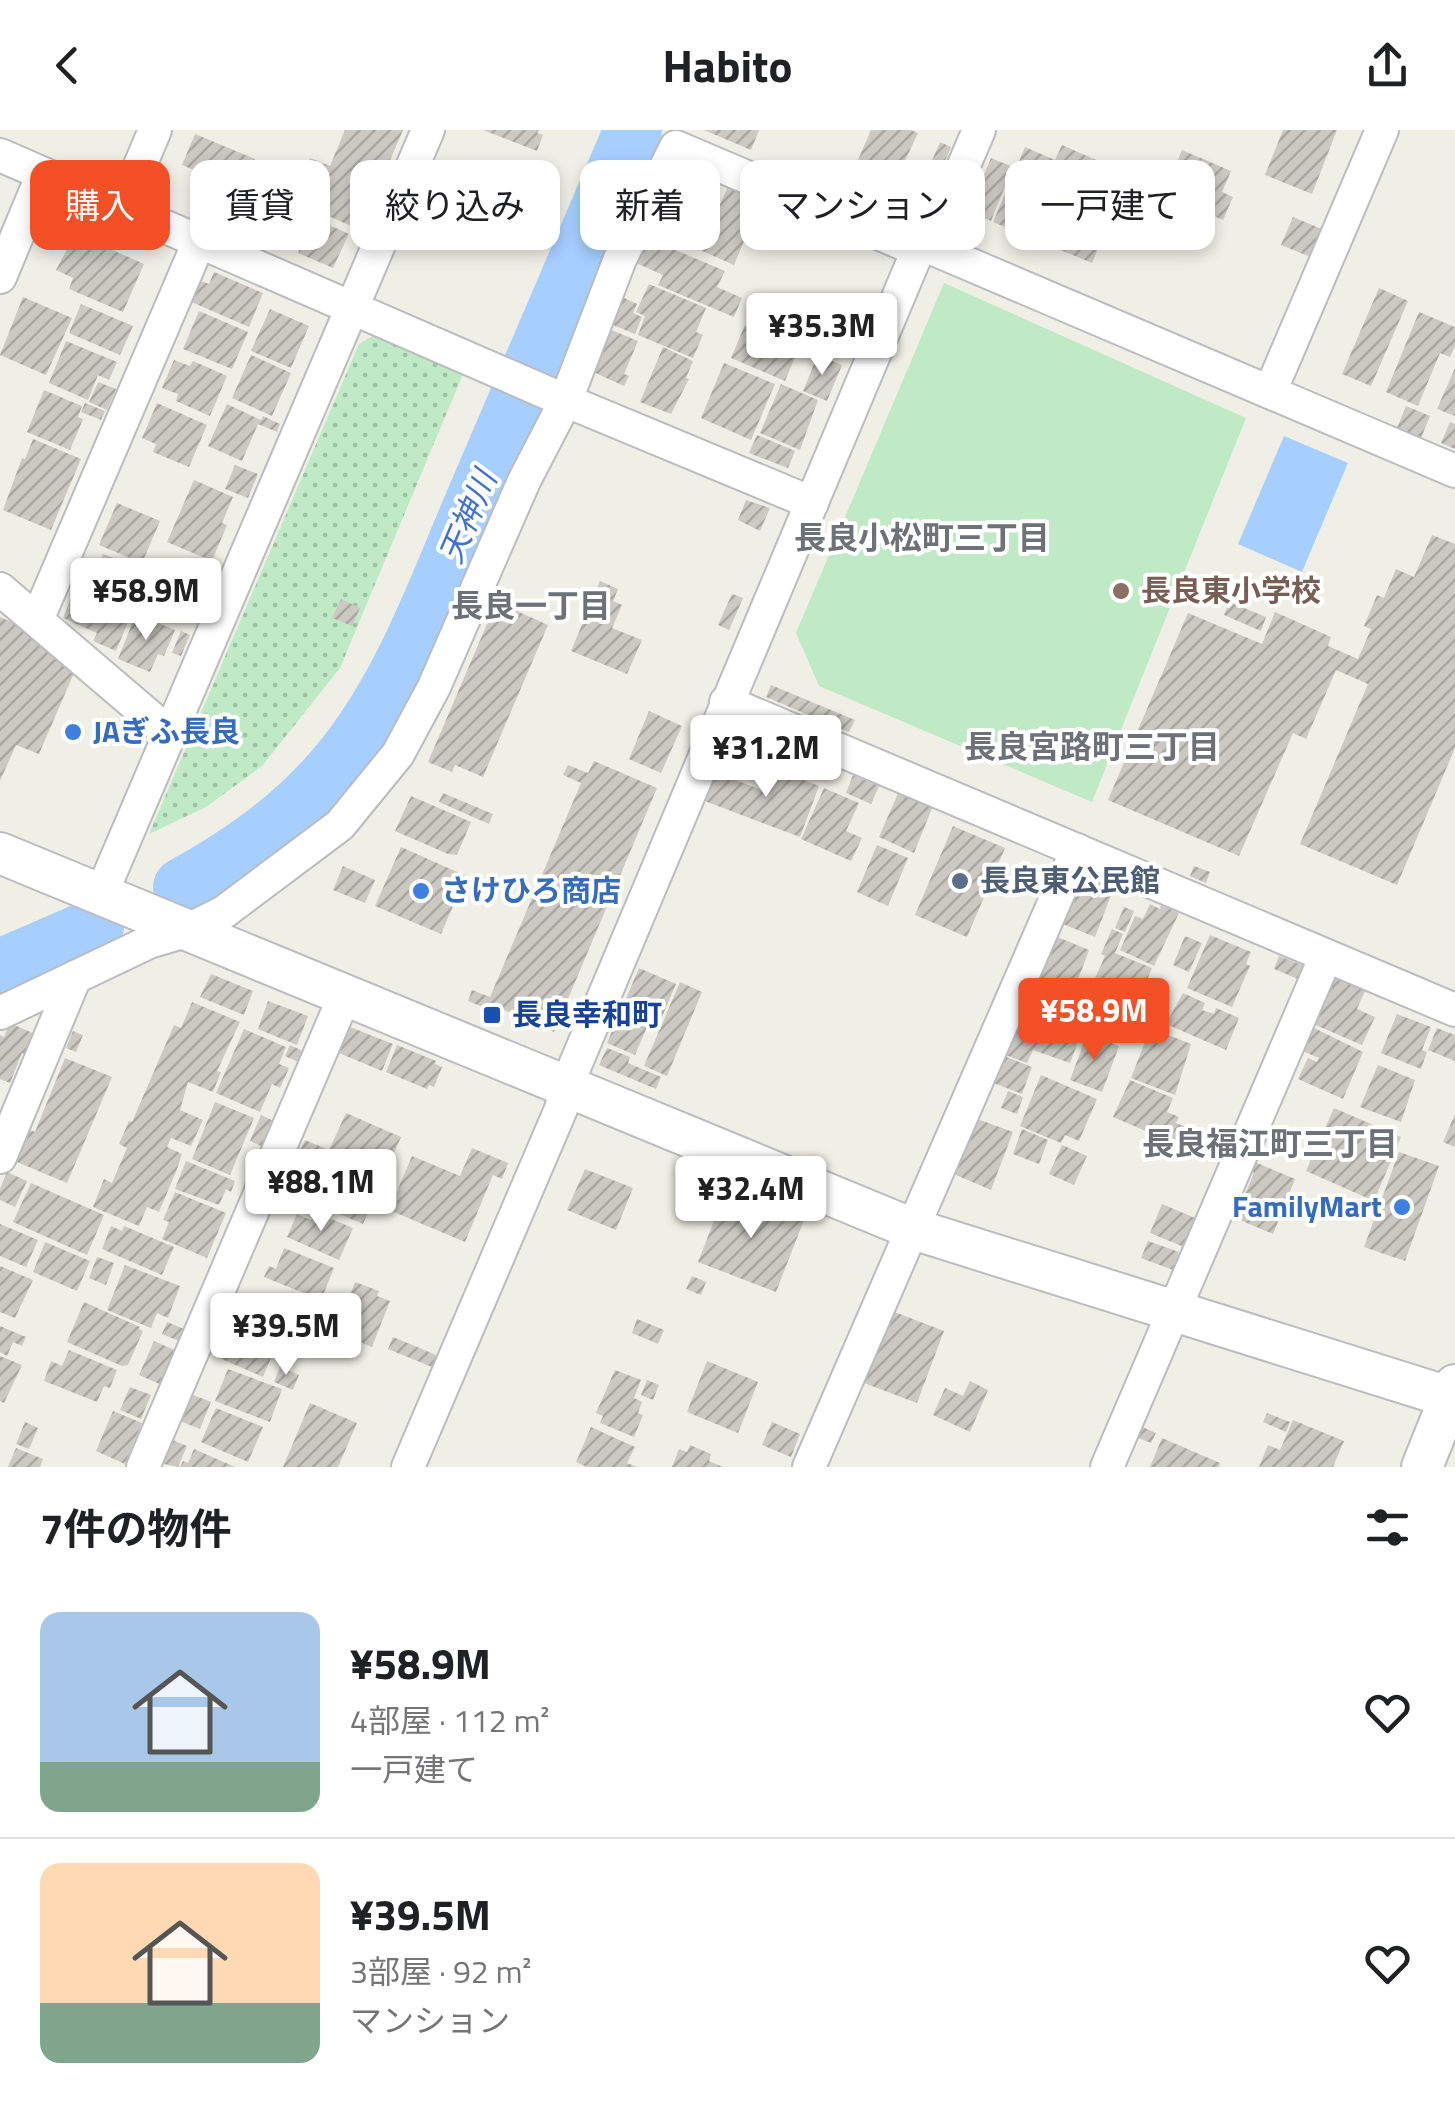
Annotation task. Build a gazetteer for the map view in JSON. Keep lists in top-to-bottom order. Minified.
{"districts":["長良小松町三丁目","長良一丁目","長良宮路町三丁目","長良福江町三丁目"],"water":["天神川"],"places":{"other":["長良東小学校","JAぎふ長良","長良東公民館","さけひろ商店","FamilyMart"],"transit":["長良幸和町"]},"page":{"header":"Habito","chip":["購入","賃貸","絞り込み","新着","マンション","一戸建て"],"price":["¥35.3M","¥58.9M","¥31.2M","¥58.9M","¥88.1M","¥32.4M","¥39.5M"],"heading":"7件の物件","list":[{"name":"¥58.9M","note":"4部屋 · 112 m² · 一戸建て"},{"name":"¥39.5M","note":"3部屋 · 92 m² · マンション"}]}}
